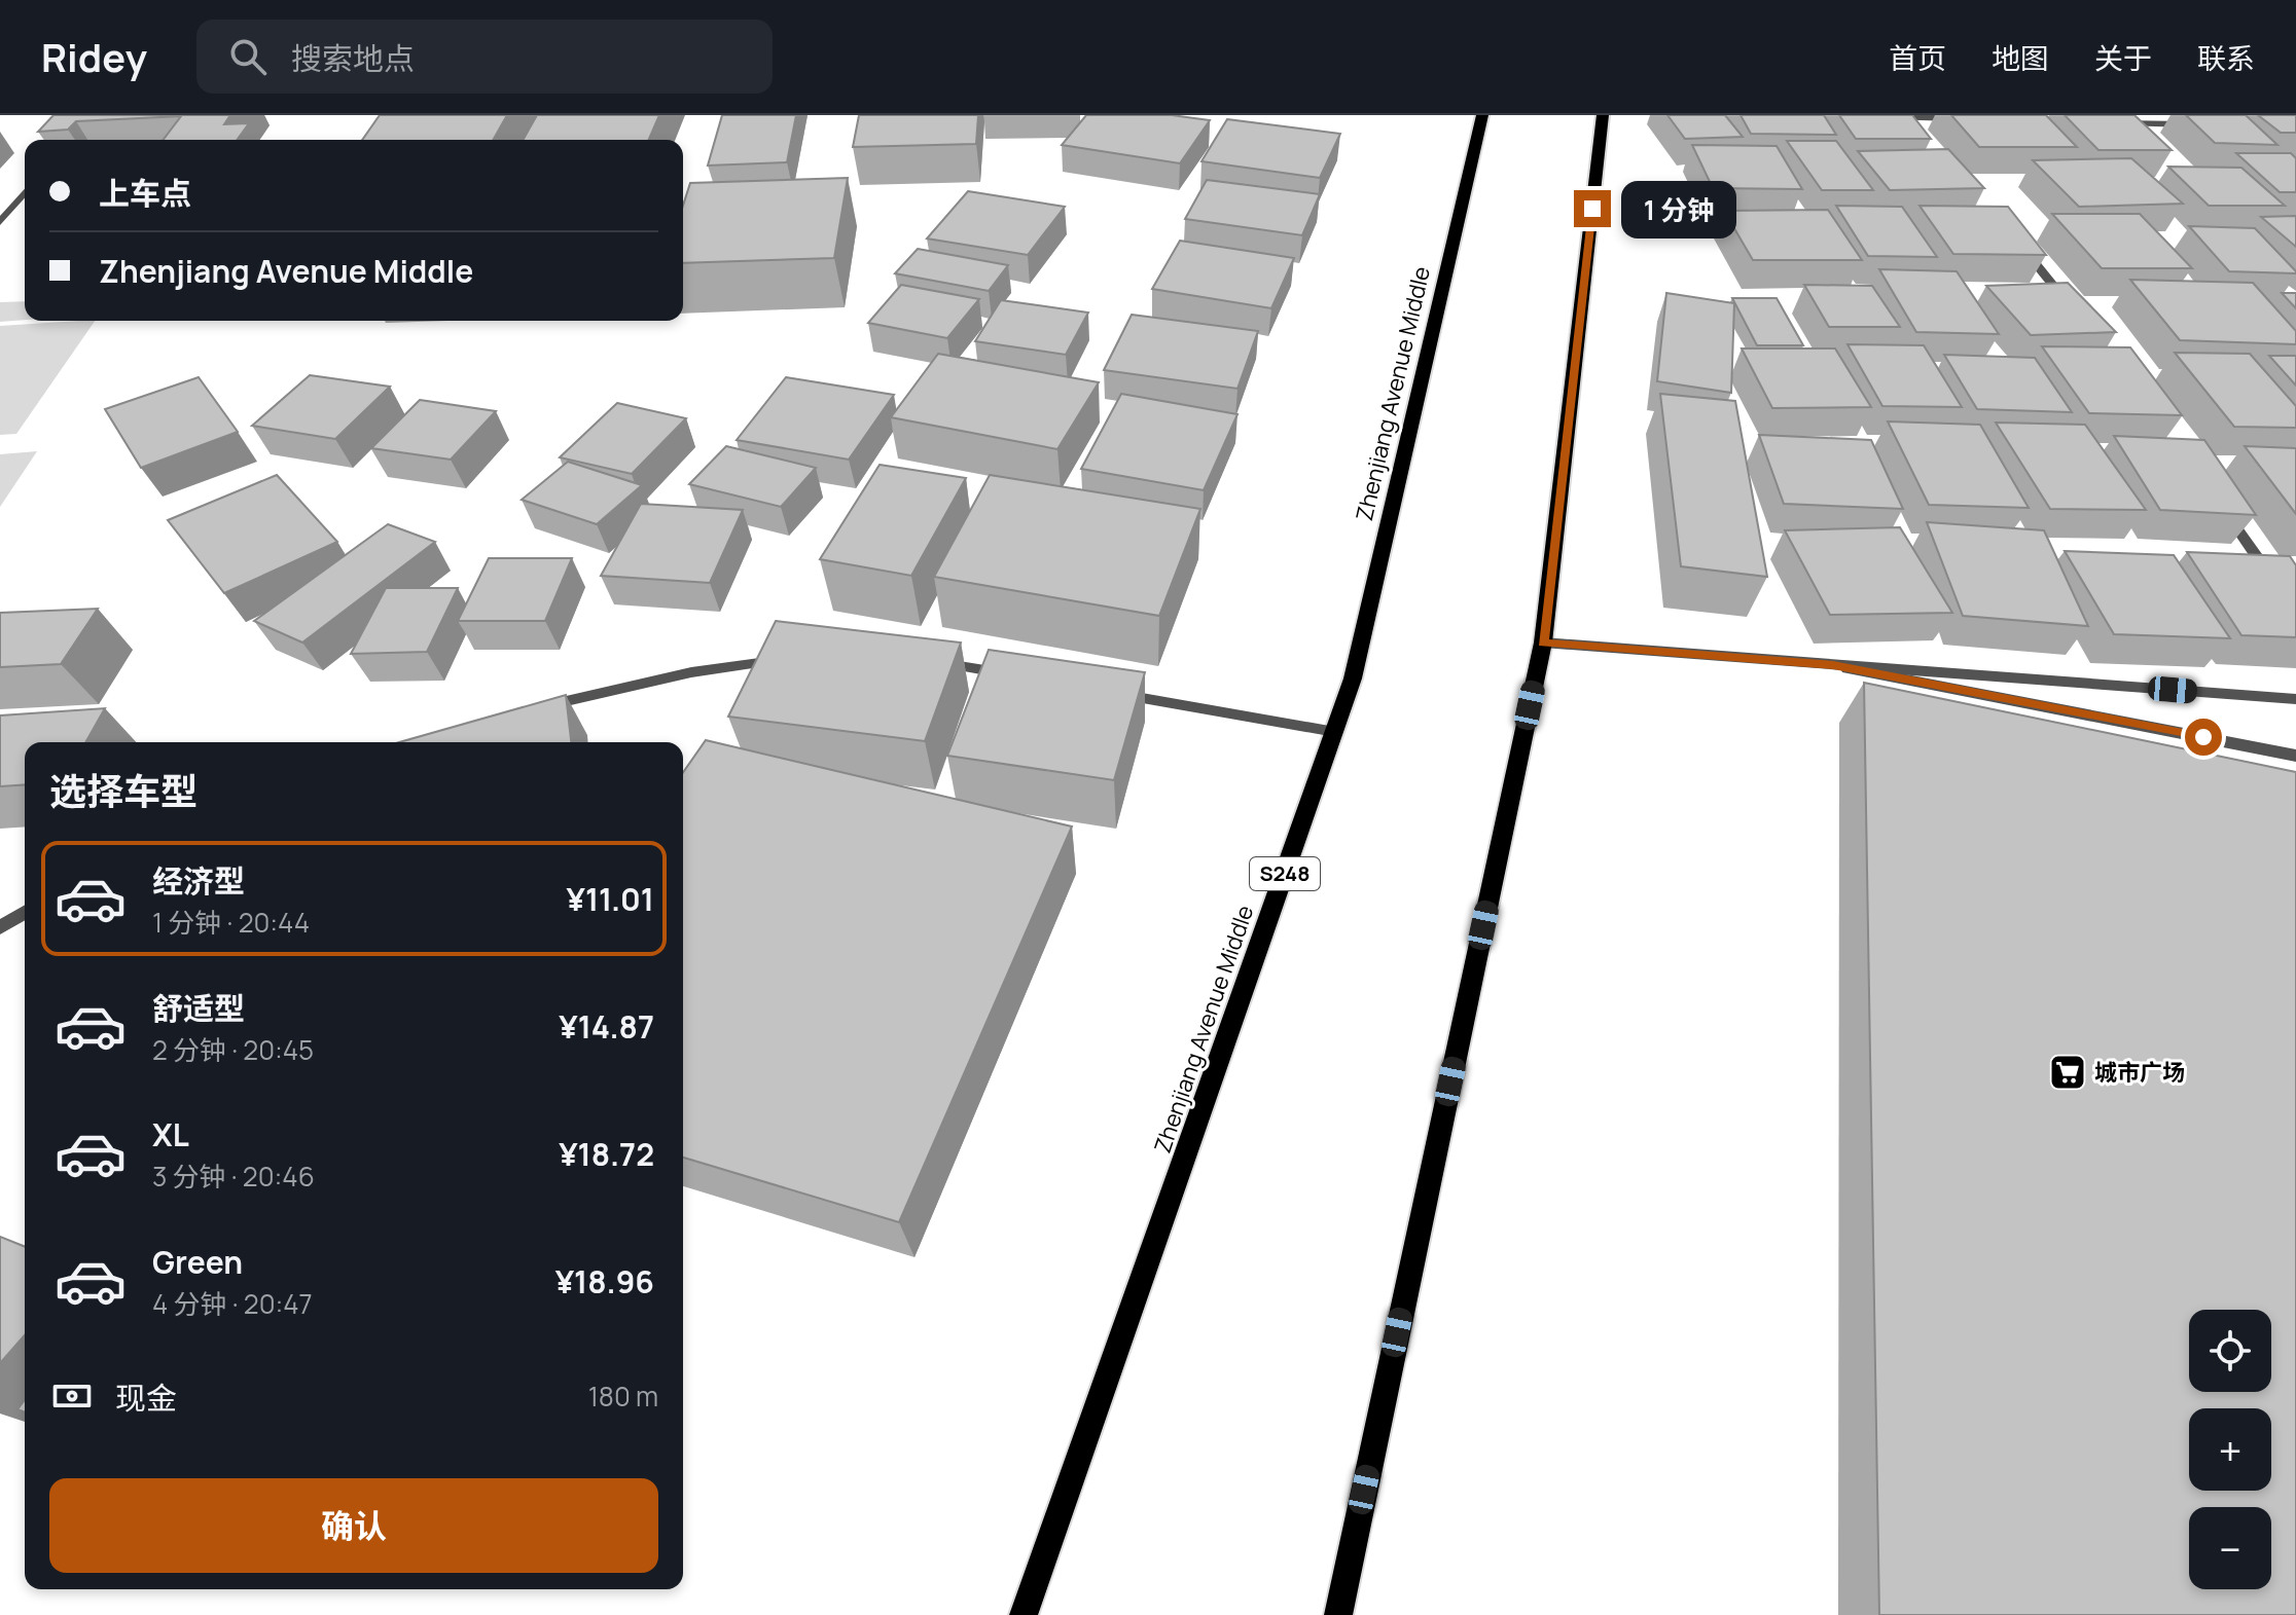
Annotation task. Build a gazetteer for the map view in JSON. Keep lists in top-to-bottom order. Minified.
{"streets":{"main road":["Zhenjiang Avenue Middle","S248"]},"places":{"supermarket":["城市广场"]},"page":{"header":"Ridey","search":"搜索地点","nav":["首页","地图","关于","联系"],"banner":["上车点","Zhenjiang Avenue Middle"],"bubble":"1 分钟","heading":"选择车型","list":[{"name":"经济型","note":"1 分钟 · 20:44","value":"¥11.01"},{"name":"舒适型","note":"2 分钟 · 20:45","value":"¥14.87"},{"name":"XL","note":"3 分钟 · 20:46","value":"¥18.72"},{"name":"Green","note":"4 分钟 · 20:47","value":"¥18.96"}],"map_buttons":["+","−"],"pay":["现金","180 m"],"buttons":"确认"}}
